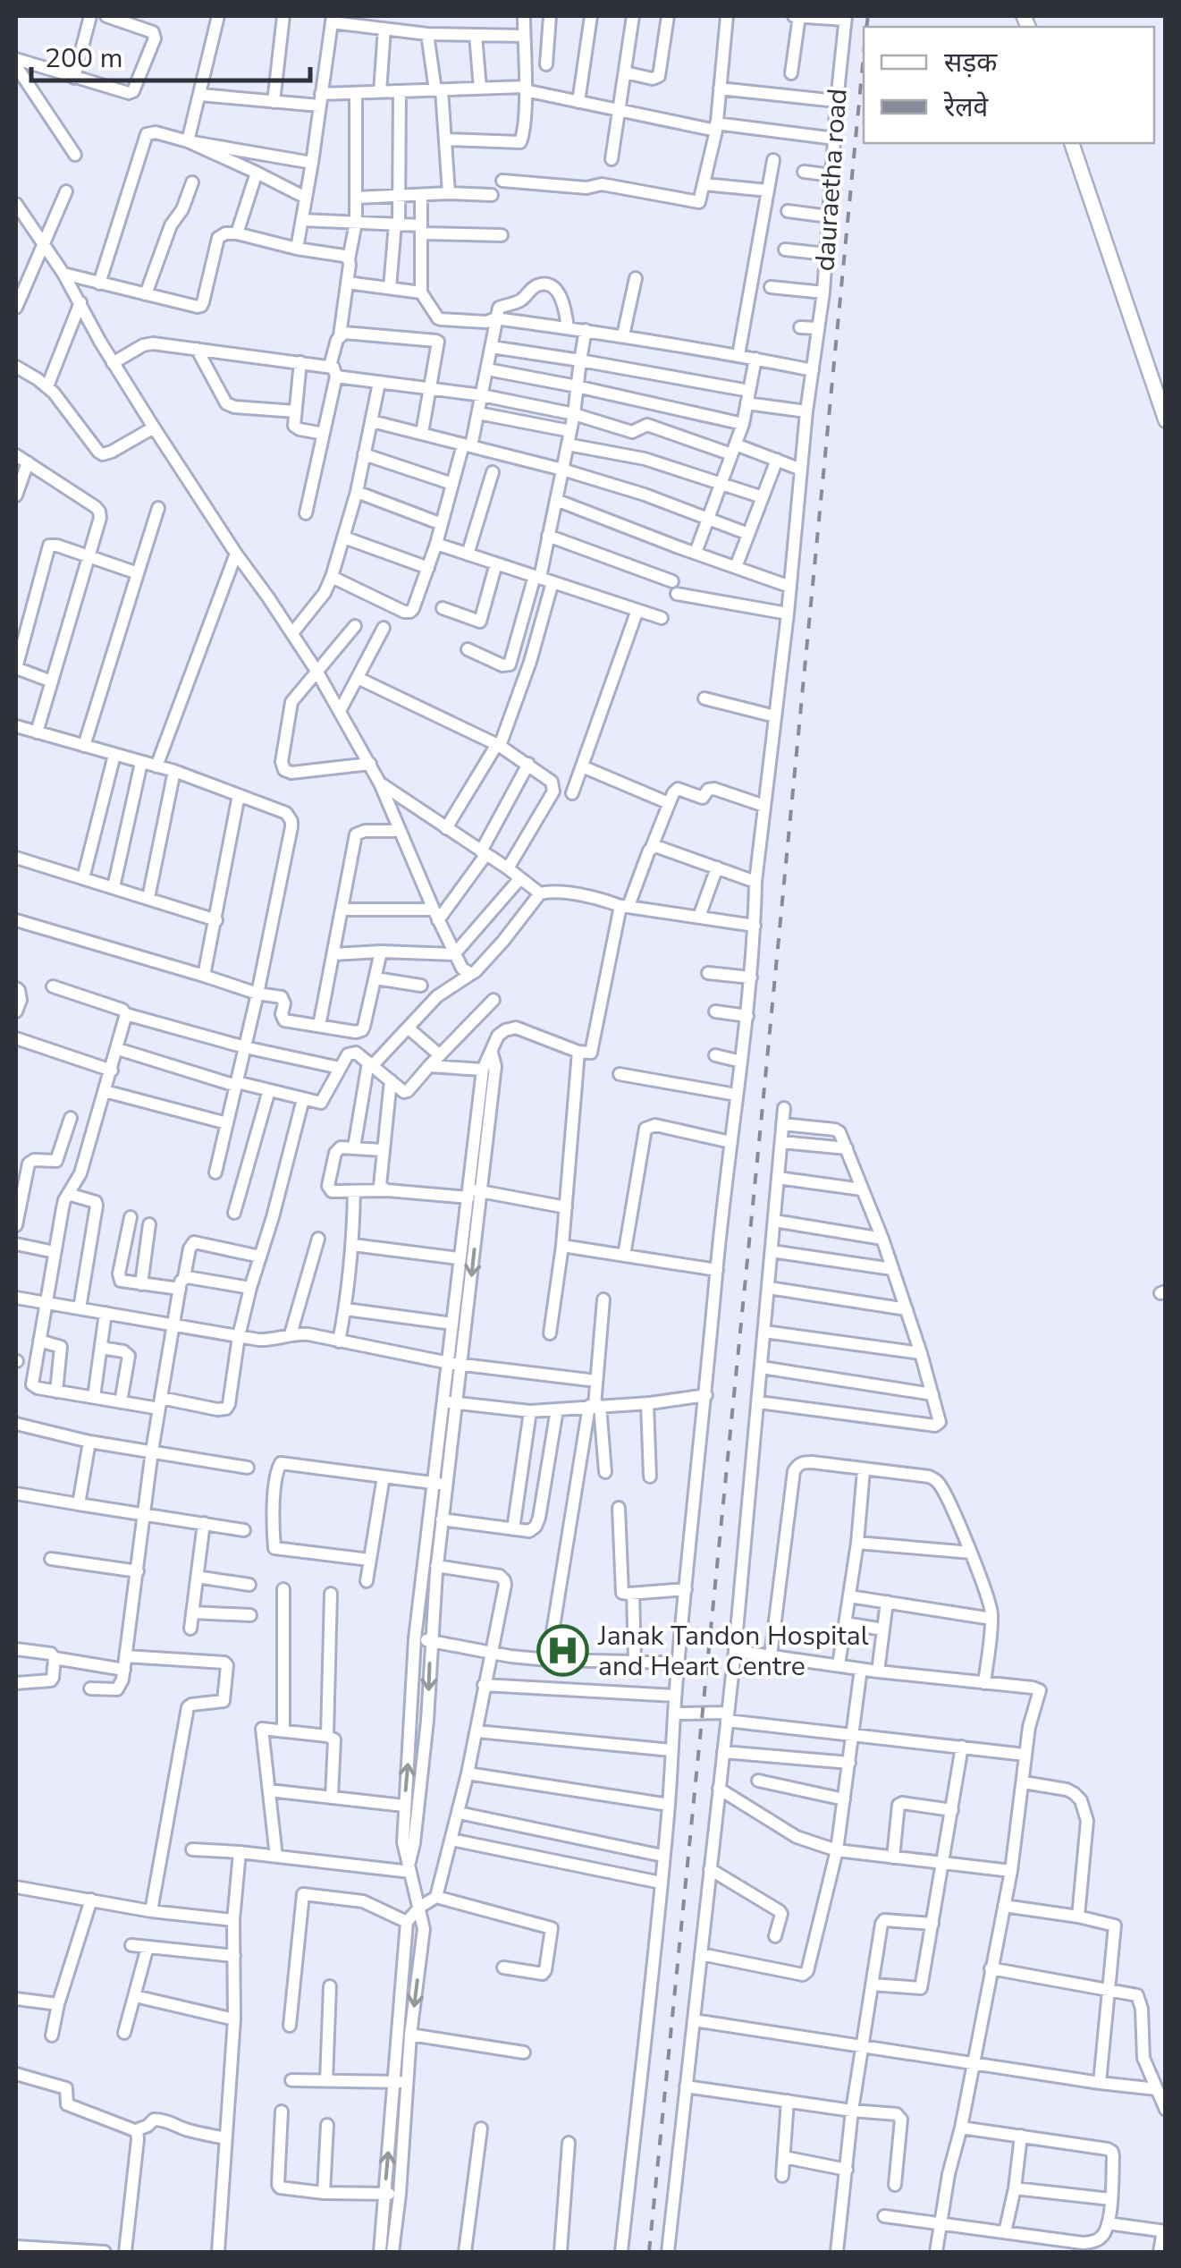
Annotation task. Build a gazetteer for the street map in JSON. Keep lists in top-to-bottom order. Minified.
{"streets":{"street":["dauraetha road"]},"places":{"hospital":["Janak Tandon Hospital and Heart Centre"]},"legend":["सड़क","रेलवे"],"scale_bar":"200 m"}
